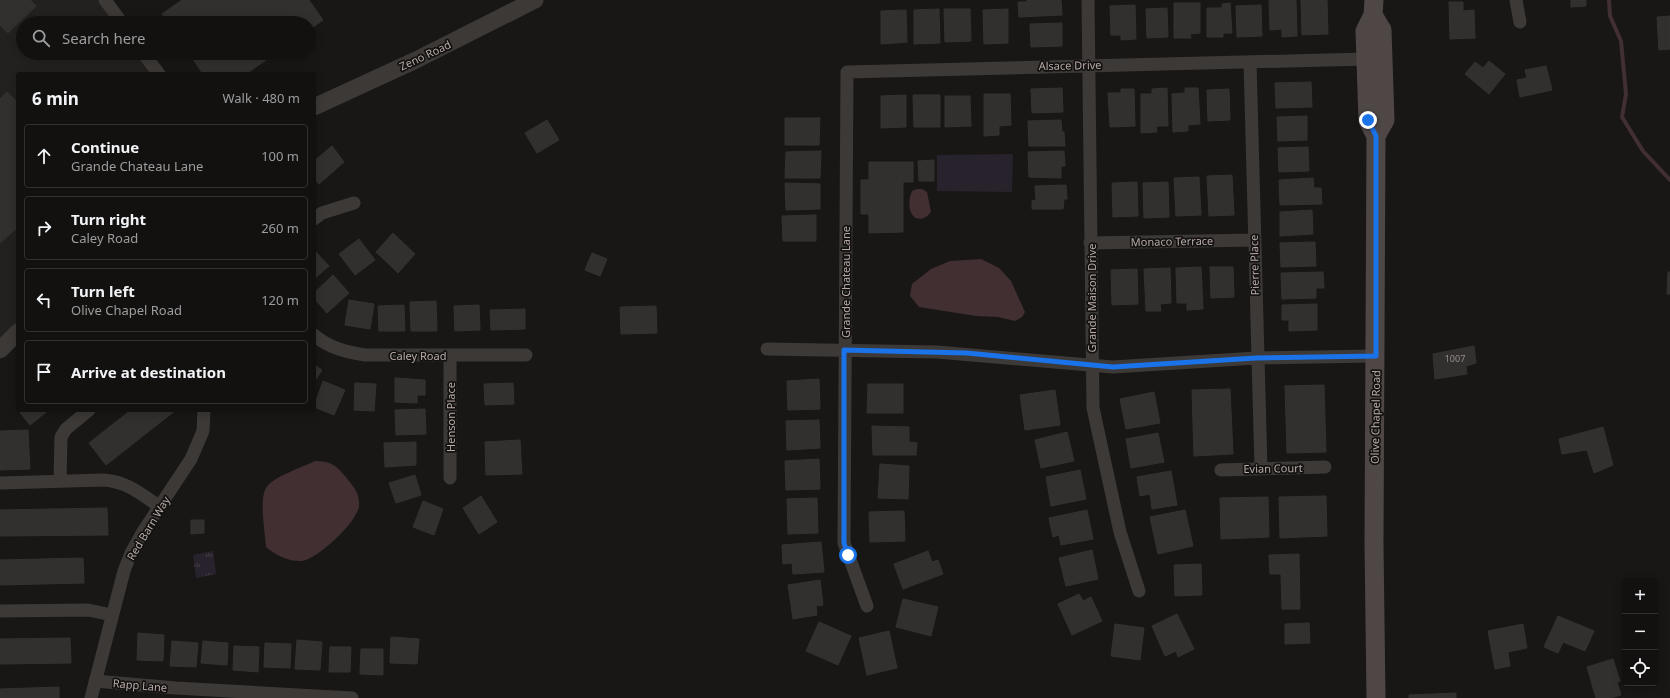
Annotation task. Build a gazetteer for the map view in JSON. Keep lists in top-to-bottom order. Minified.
{"streets":{"main road":["Olive Chapel Road"],"street":["Zeno Road","Alsace Drive","Monaco Terrace","Pierre Place","Grande Chateau Lane","Grande Maison Drive","Caley Road","Henson Place","Evian Court","Red Barn Way","Rapp Lane"]},"crossings":[["Alsace Drive","Pierre Place"],["Alsace Drive","Grande Chateau Lane"],["Alsace Drive","Grande Maison Drive"],["Alsace Drive","Olive Chapel Road"],["Monaco Terrace","Pierre Place"],["Monaco Terrace","Grande Maison Drive"],["Pierre Place","Evian Court"],["Caley Road","Henson Place"],["Red Barn Way","Rapp Lane"]],"house_numbers":["1007"],"page":{"search":"Search here","heading":["6 min","Walk · 480 m"],"list":[["Continue","Grande Chateau Lane","100 m"],["Turn right","Caley Road","260 m"],["Turn left","Olive Chapel Road","120 m"],"Arrive at destination"],"map_buttons":["+","−"]}}
